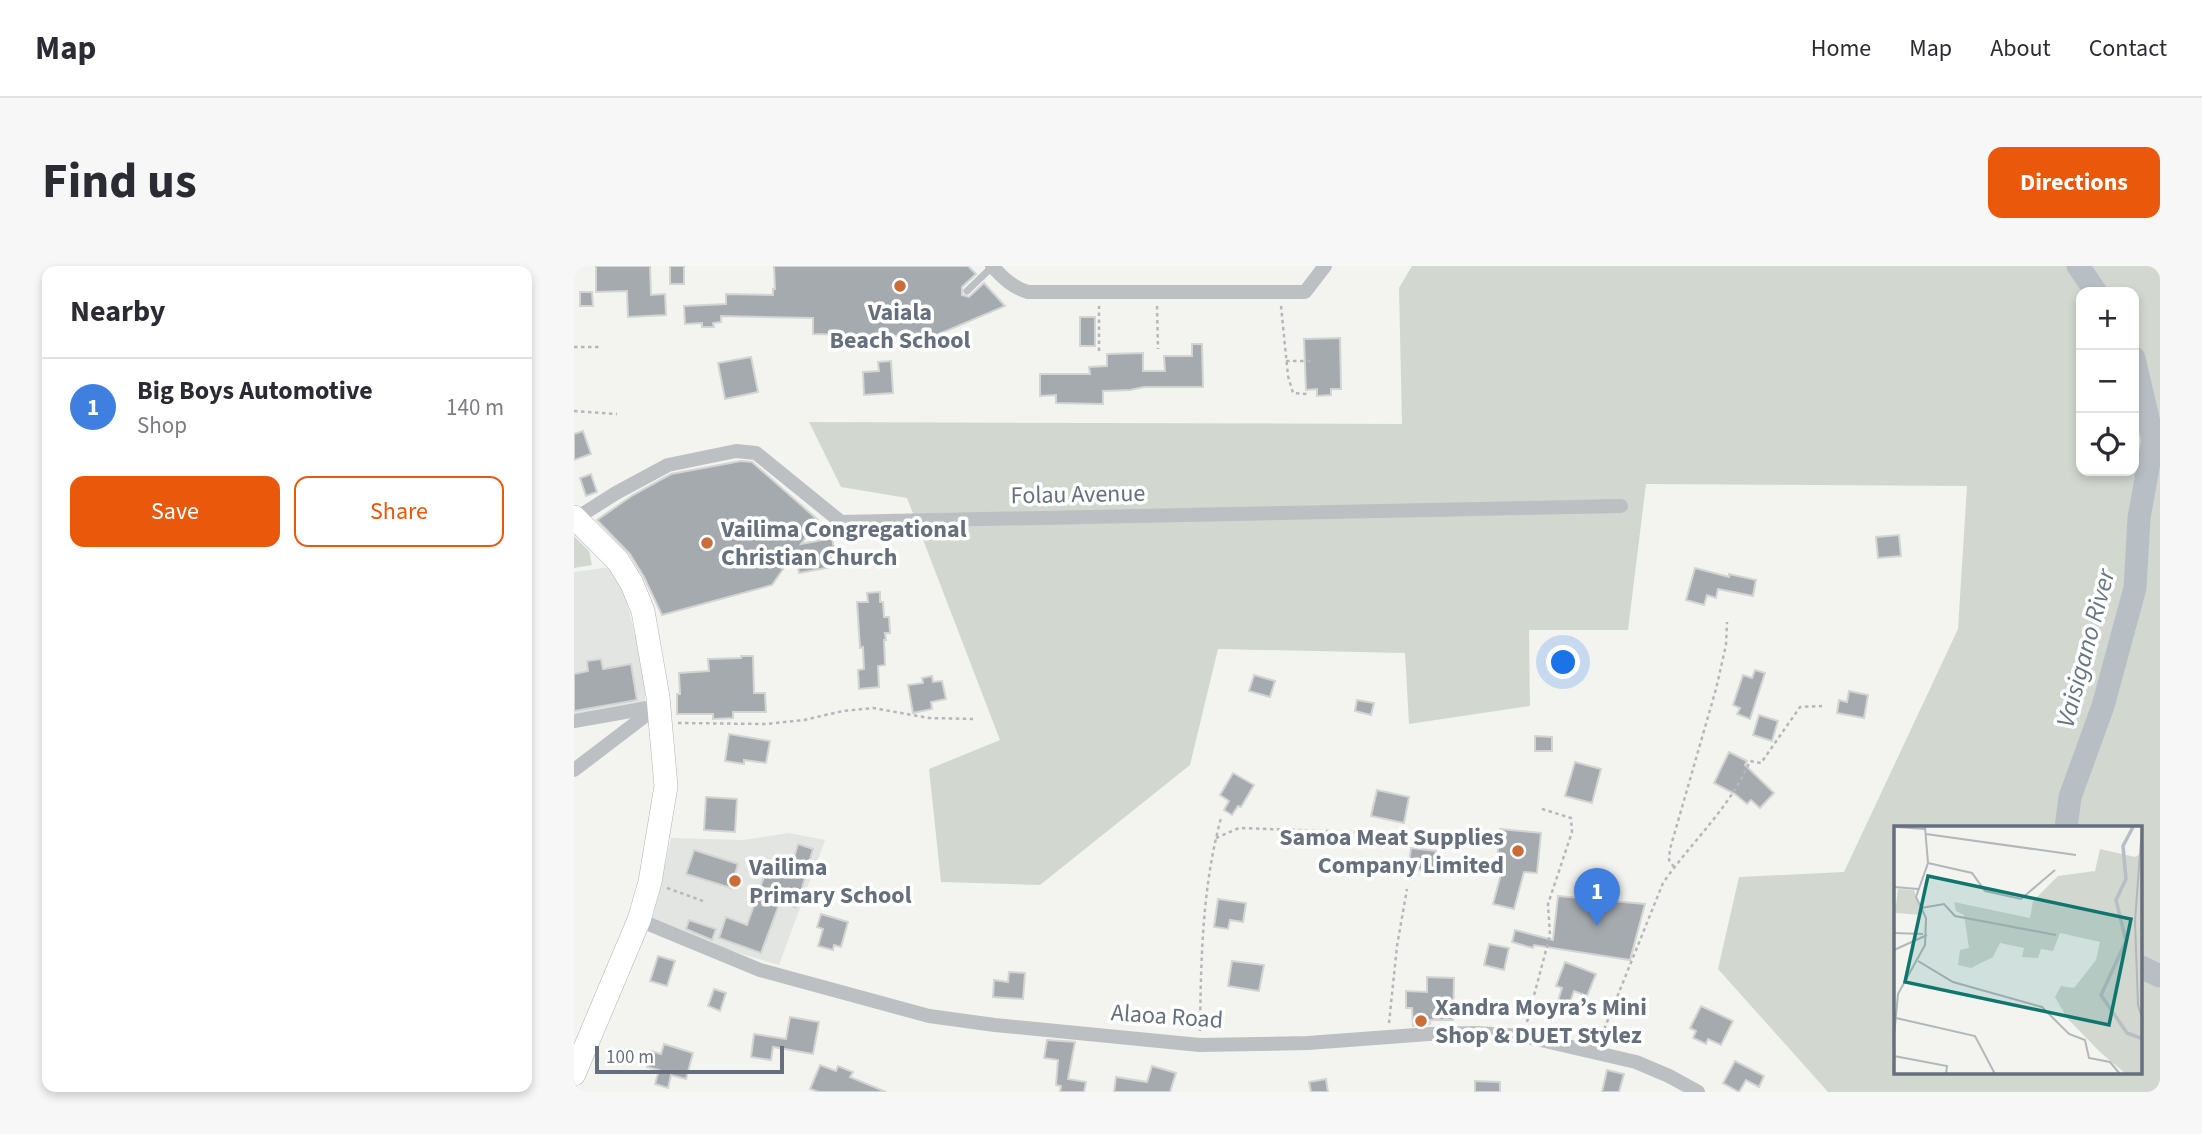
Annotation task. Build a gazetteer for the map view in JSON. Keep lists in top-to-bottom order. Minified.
{"streets":{"street":["Folau Avenue","Alaoa Road"]},"water":["Vaisigano River"],"places":["Vaiala Beach School","Vailima Congregational Christian Church","Samoa Meat Supplies Company Limited","Vailima Primary School","Xandra Moyra’s Mini Shop & DUET Stylez"],"scale_bar":"100 m","page":{"header":"Map","nav":["Home","Map","About","Contact"],"title":"Find us","buttons":["Directions",["Save","Share"]],"heading":"Nearby","map_buttons":["+","−"],"list":[{"mark":"1","name":"Big Boys Automotive","note":"Shop","value":"140 m"}],"pins":"1","scale":"100 m"}}
